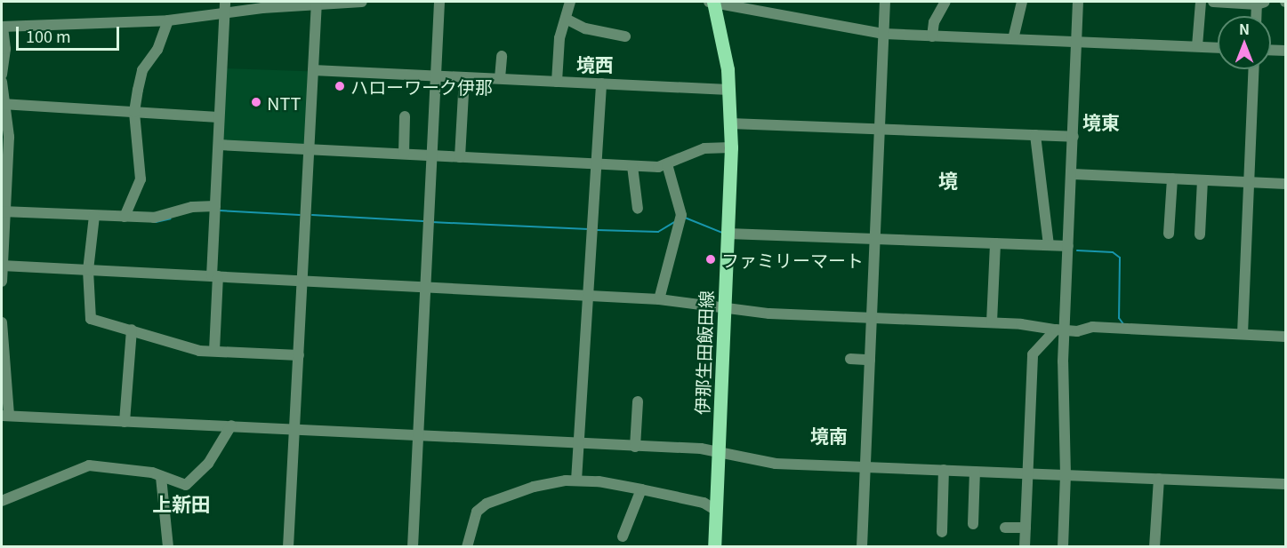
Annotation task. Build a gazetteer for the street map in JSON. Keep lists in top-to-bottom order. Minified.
{"streets":{"main road":["伊那生田飯田線"]},"districts":["境西","境東","境","境南","上新田"],"places":["ハローワーク伊那","NTT","ファミリーマート"],"scale_bar":"100 m","north":"top"}
